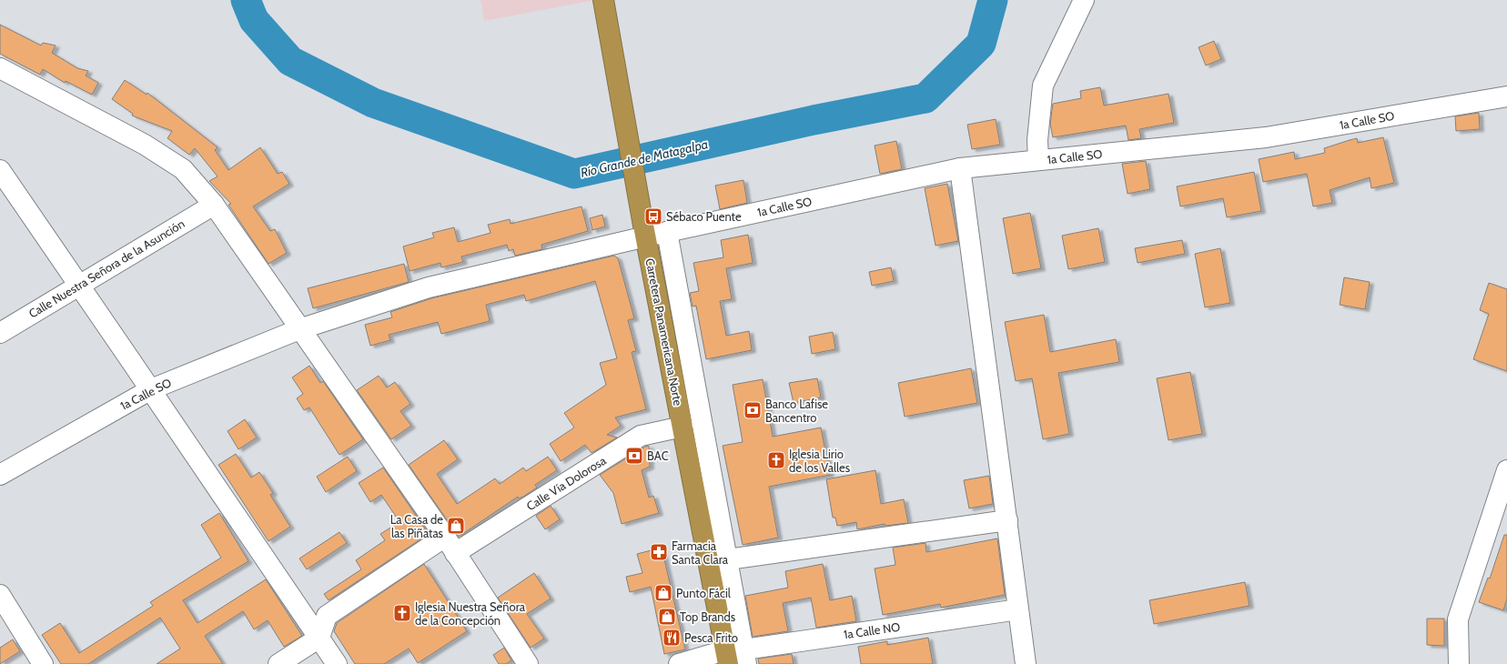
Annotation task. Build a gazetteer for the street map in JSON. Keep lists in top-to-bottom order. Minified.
{"streets":{"highway":["Carretera Panamericana Norte"],"street":["1a Calle SO","Calle Nuestra Señora de la Asunción","Calle Vía Dolorosa","1a Calle NO"]},"crossings":[["1a Calle SO","Carretera Panamericana Norte"],["Carretera Panamericana Norte","Calle Vía Dolorosa"],["Carretera Panamericana Norte","1a Calle NO"]],"water":["Río Grande de Matagalpa"],"places":{"bus stop":["Sébaco Puente"],"bank":["Banco Lafise Bancentro","BAC"],"church":["Iglesia Lirio de los Valles","Iglesia Nuestra Señora de la Concepción"],"shop":["La Casa de las Piñatas","Punto Fácil","Top Brands"],"pharmacy":["Farmacia Santa Clara"],"restaurant":["Pesca Frito"]}}
